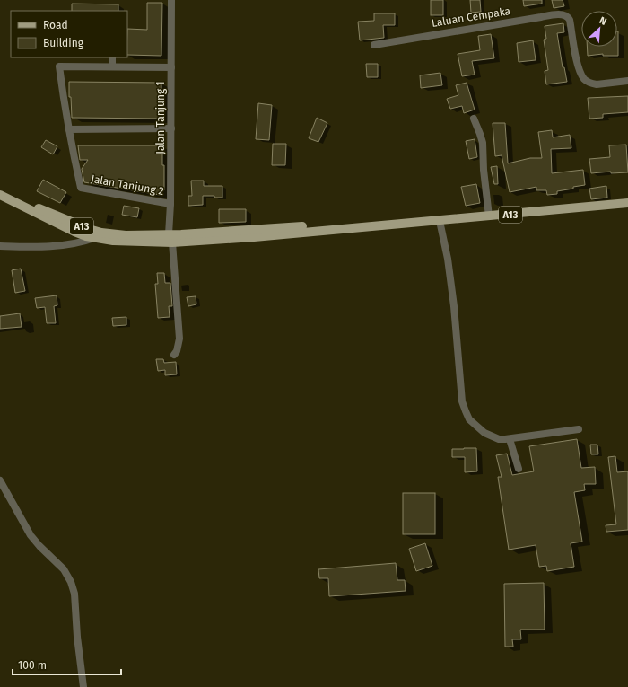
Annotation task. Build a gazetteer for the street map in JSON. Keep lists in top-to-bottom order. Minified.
{"streets":{"main road":["A13"],"street":["Laluan Cempaka","Jalan Tanjung 1","Jalan Tanjung 2"]},"crossings":[["Jalan Tanjung 1","Jalan Tanjung 2"],["Jalan Tanjung 1","A13"]],"legend":["Road","Building"],"scale_bar":"100 m","north":"top right"}
